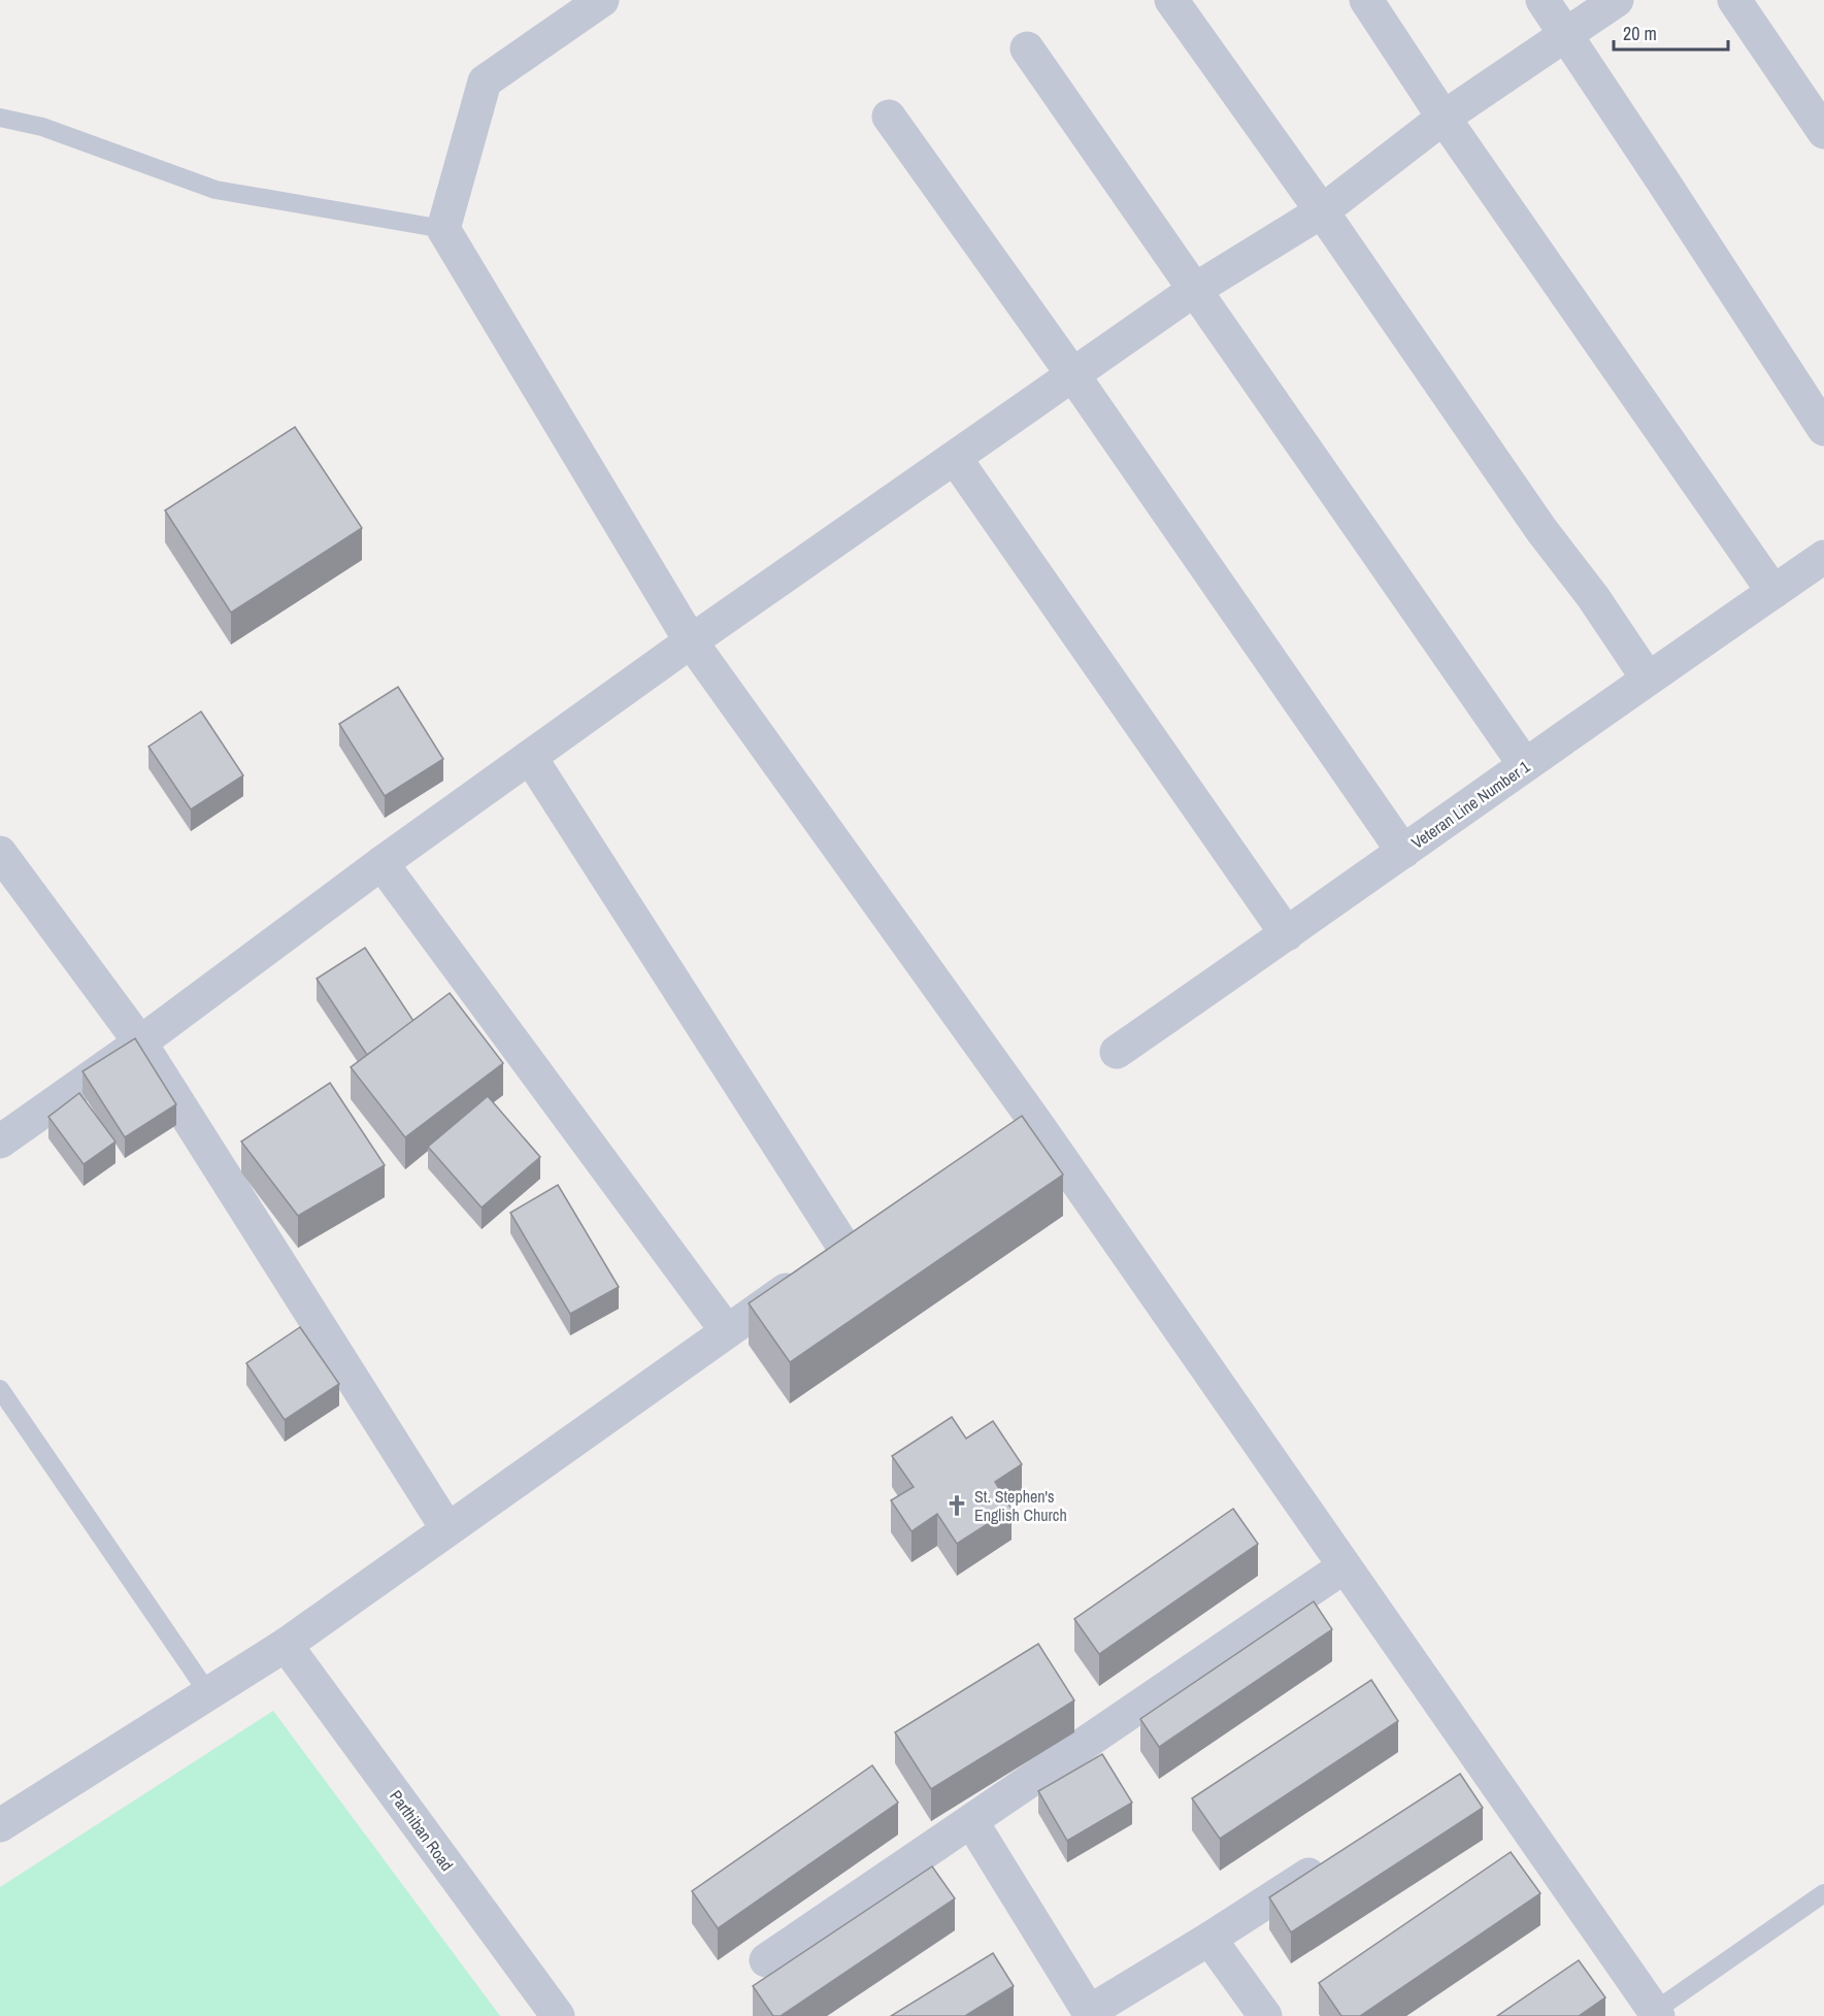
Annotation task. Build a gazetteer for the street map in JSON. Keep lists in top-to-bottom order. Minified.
{"streets":{"street":["Veteran Line Number 1","Parthiban Road"]},"places":{"church":["St. Stephen's English Church"]},"scale_bar":"20 m"}
